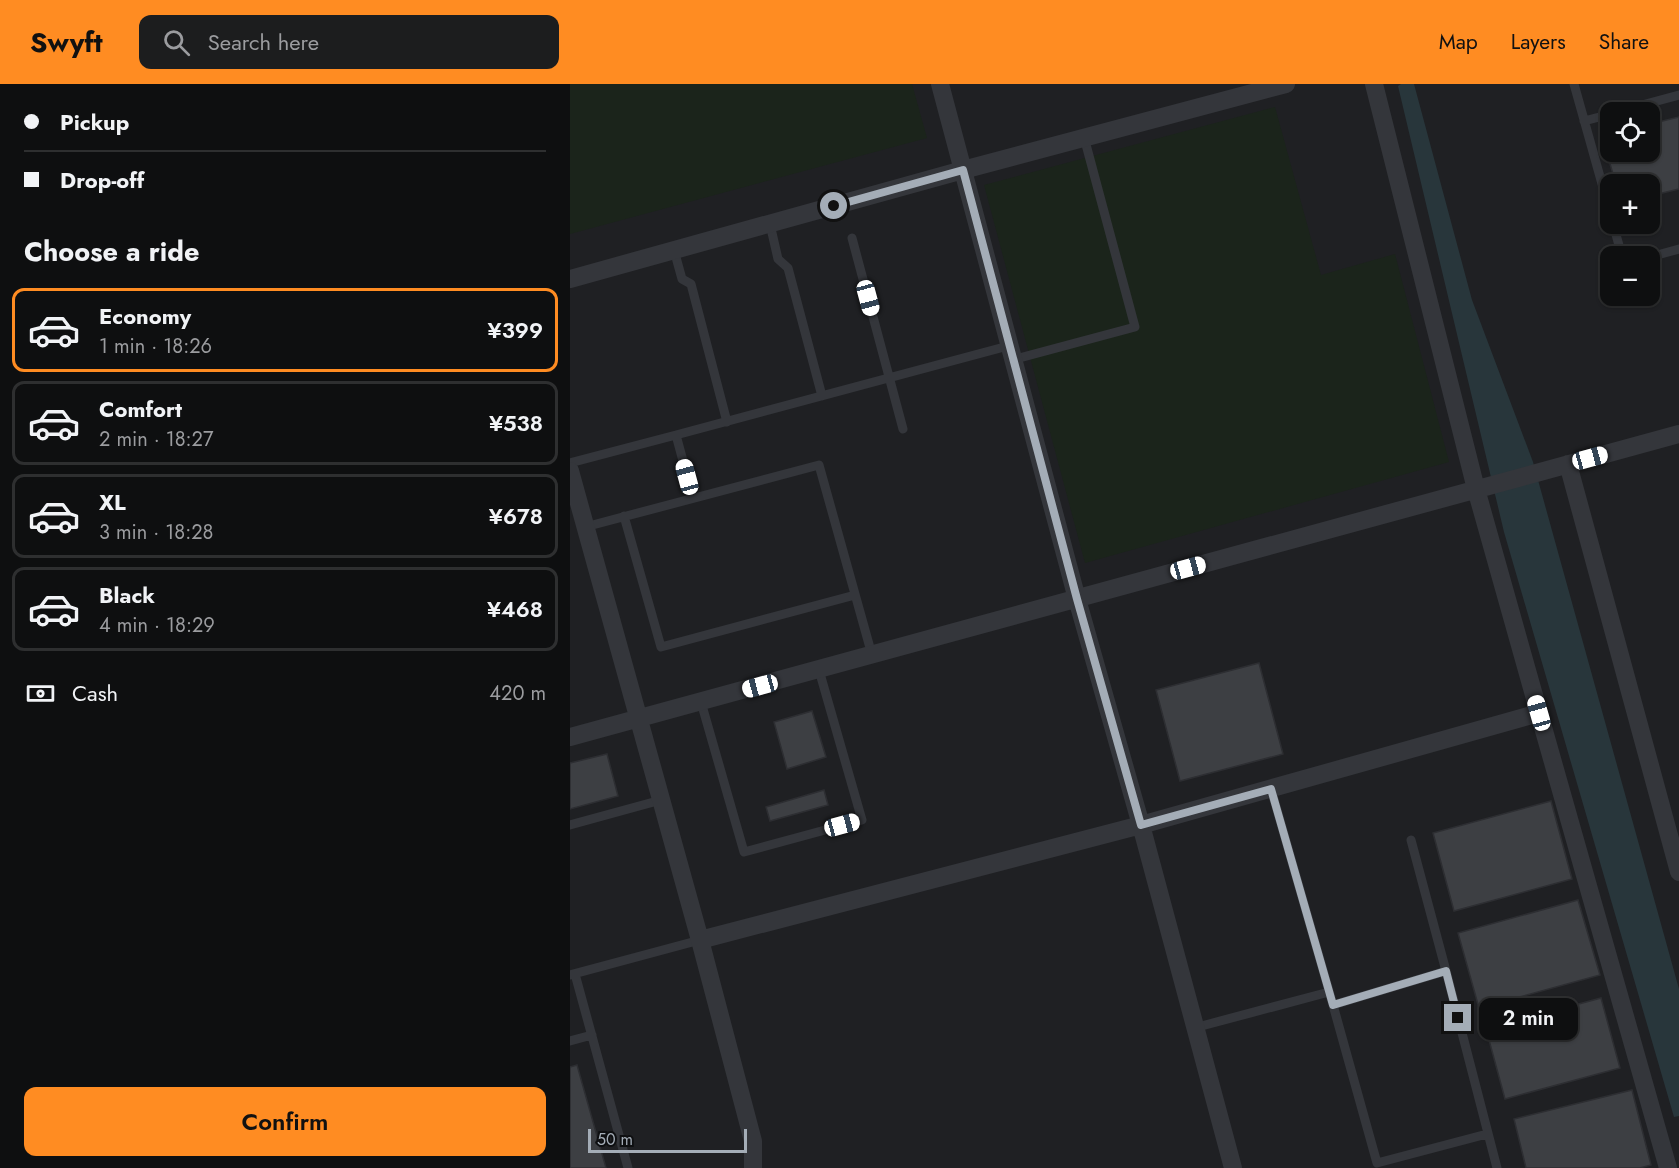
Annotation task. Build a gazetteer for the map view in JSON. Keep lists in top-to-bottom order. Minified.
{"scale_bar":"50 m","page":{"header":"Swyft","search":"Search here","nav":["Map","Layers","Share"],"banner":["Pickup","Drop-off"],"map_buttons":["+","−"],"heading":"Choose a ride","list":[{"name":"Economy","note":"1 min · 18:26","value":"¥399"},{"name":"Comfort","note":"2 min · 18:27","value":"¥538"},{"name":"XL","note":"3 min · 18:28","value":"¥678"},{"name":"Black","note":"4 min · 18:29","value":"¥468"}],"pay":["Cash","420 m"],"bubble":"2 min","buttons":"Confirm","scale":"50 m"}}
